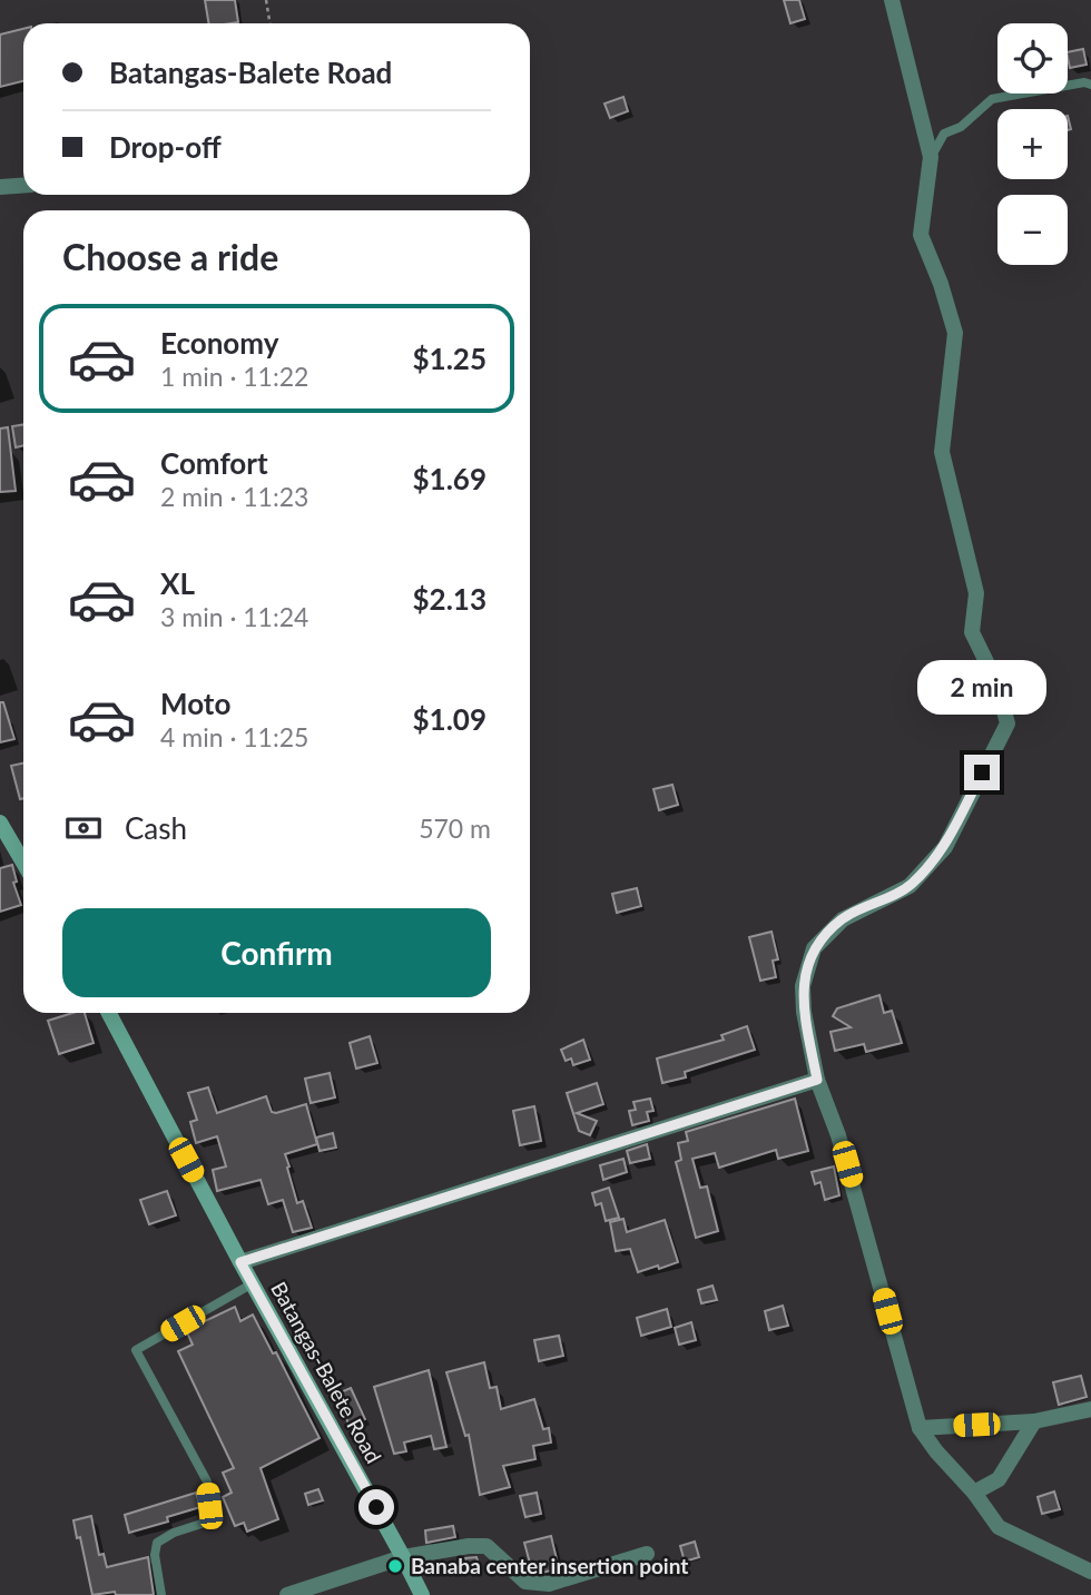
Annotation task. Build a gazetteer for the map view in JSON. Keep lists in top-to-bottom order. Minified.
{"streets":{"main road":["Batangas-Balete Road"]},"places":["Banaba center insertion point"],"page":{"map_buttons":["+","−"],"banner":["Batangas-Balete Road","Drop-off"],"heading":"Choose a ride","list":[{"name":"Economy","note":"1 min · 11:22","value":"$1.25"},{"name":"Comfort","note":"2 min · 11:23","value":"$1.69"},{"name":"XL","note":"3 min · 11:24","value":"$2.13"},{"name":"Moto","note":"4 min · 11:25","value":"$1.09"}],"bubble":"2 min","pay":["Cash","570 m"],"buttons":"Confirm"}}
